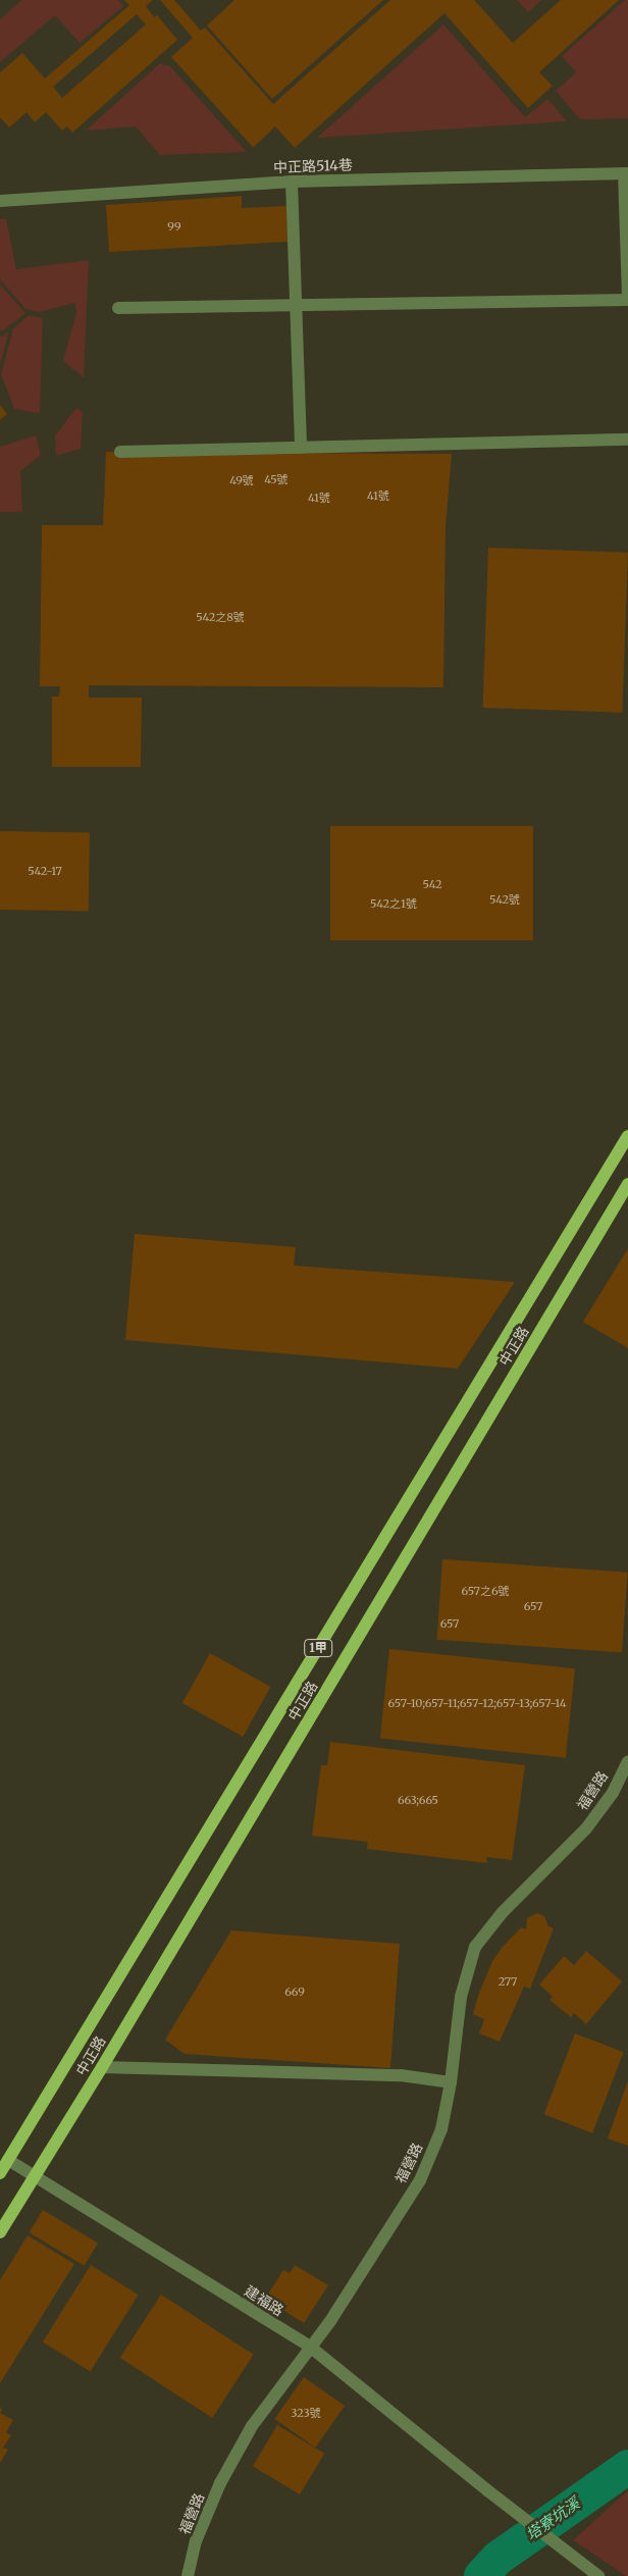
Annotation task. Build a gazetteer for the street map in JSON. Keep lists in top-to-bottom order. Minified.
{"streets":{"main road":["中正路","1甲"],"street":["中正路514巷","福營路","建福路"]},"crossings":[["中正路","建福路"],["福營路","建福路"]],"water":["塔寮坑溪"],"house_numbers":["99","45號","49號","41號","41號","542之8號","542-17","542","542號","542之1號","657之6號","657","657","657-10;657-11;657-12;657-13;657-14","663;665","277","669","323號"]}
